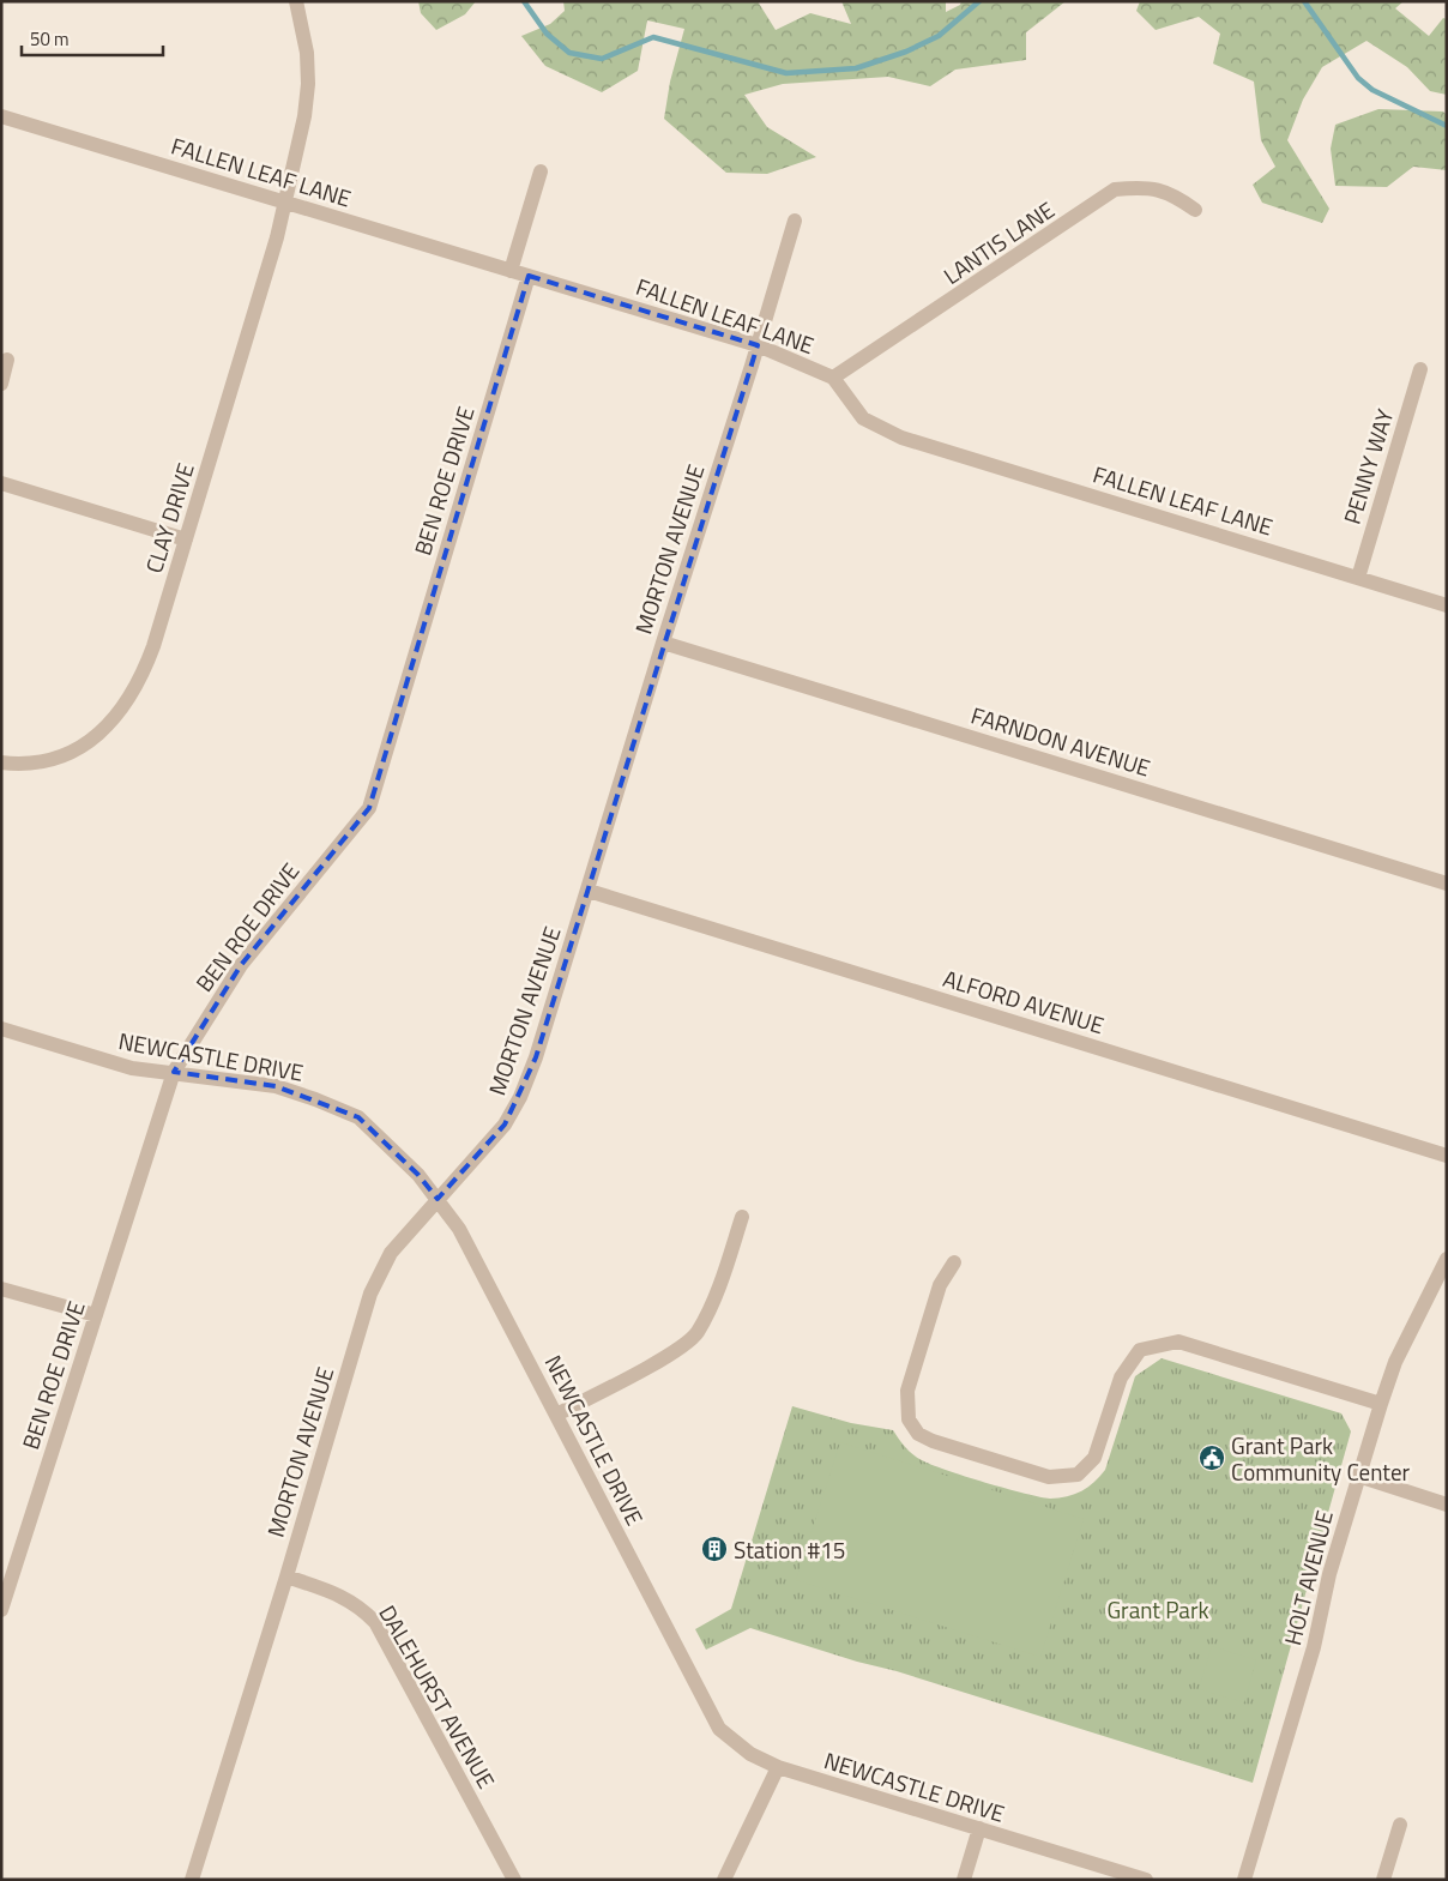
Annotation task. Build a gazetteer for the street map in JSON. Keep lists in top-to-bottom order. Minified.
{"streets":{"street":["FALLEN LEAF LANE","LANTIS LANE","PENNY WAY","BEN ROE DRIVE","CLAY DRIVE","MORTON AVENUE","FARNDON AVENUE","ALFORD AVENUE","NEWCASTLE DRIVE","HOLT AVENUE","DALEHURST AVENUE"]},"crossings":[["FALLEN LEAF LANE","LANTIS LANE"],["FALLEN LEAF LANE","PENNY WAY"],["FALLEN LEAF LANE","BEN ROE DRIVE"],["FALLEN LEAF LANE","CLAY DRIVE"],["FALLEN LEAF LANE","MORTON AVENUE"],["BEN ROE DRIVE","NEWCASTLE DRIVE"],["MORTON AVENUE","FARNDON AVENUE"],["MORTON AVENUE","ALFORD AVENUE"],["MORTON AVENUE","NEWCASTLE DRIVE"],["MORTON AVENUE","DALEHURST AVENUE"]],"parks":["Grant Park"],"places":{"public building":["Grant Park Community Center"],"building":["Station #15"]},"scale_bar":"50 m"}
